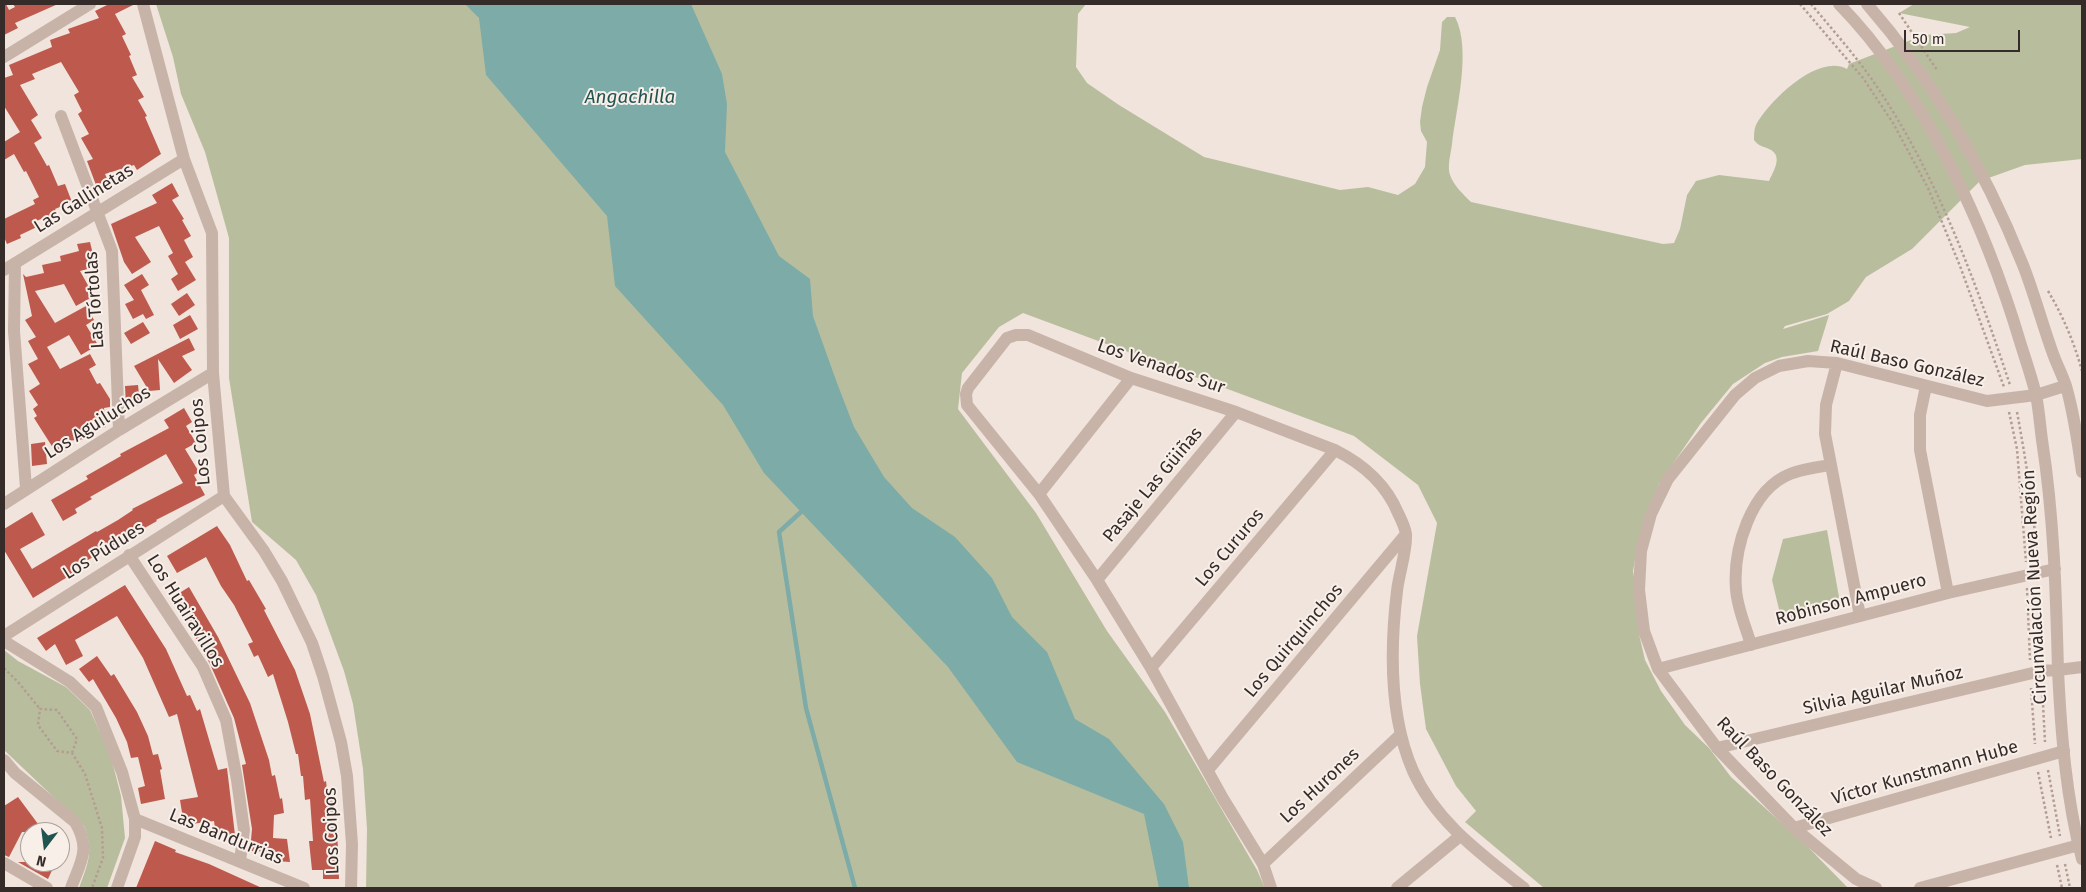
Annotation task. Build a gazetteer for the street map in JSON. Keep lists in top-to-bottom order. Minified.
{"streets":{"street":["Las Gallinetas","Las Tórtolas","Raúl Baso González","Los Venados Sur","Los Aguiluchos","Los Coipos","Pasaje Las Güiñas","Los Cururos","Los Púdues","Circunvalación Nueva Región","Robinson Ampuero","Los Huairavillos","Los Quirquinchos","Silvia Aguilar Muñoz","Víctor Kunstmann Hube","Los Hurones","Las Bandurrias"]},"crossings":[["Las Gallinetas","Las Tórtolas"],["Las Gallinetas","Los Coipos"],["Las Tórtolas","Los Aguiluchos"],["Raúl Baso González","Circunvalación Nueva Región"],["Raúl Baso González","Robinson Ampuero"],["Raúl Baso González","Silvia Aguilar Muñoz"],["Raúl Baso González","Víctor Kunstmann Hube"],["Los Venados Sur","Pasaje Las Güiñas"],["Los Venados Sur","Los Cururos"],["Los Venados Sur","Los Quirquinchos"],["Los Venados Sur","Los Hurones"],["Los Aguiluchos","Los Coipos"],["Los Coipos","Los Púdues"],["Los Púdues","Los Huairavillos"],["Circunvalación Nueva Región","Robinson Ampuero"],["Circunvalación Nueva Región","Silvia Aguilar Muñoz"],["Circunvalación Nueva Región","Víctor Kunstmann Hube"],["Los Huairavillos","Las Bandurrias"]],"water":["Angachilla"],"scale_bar":"50 m","north":"bottom"}
